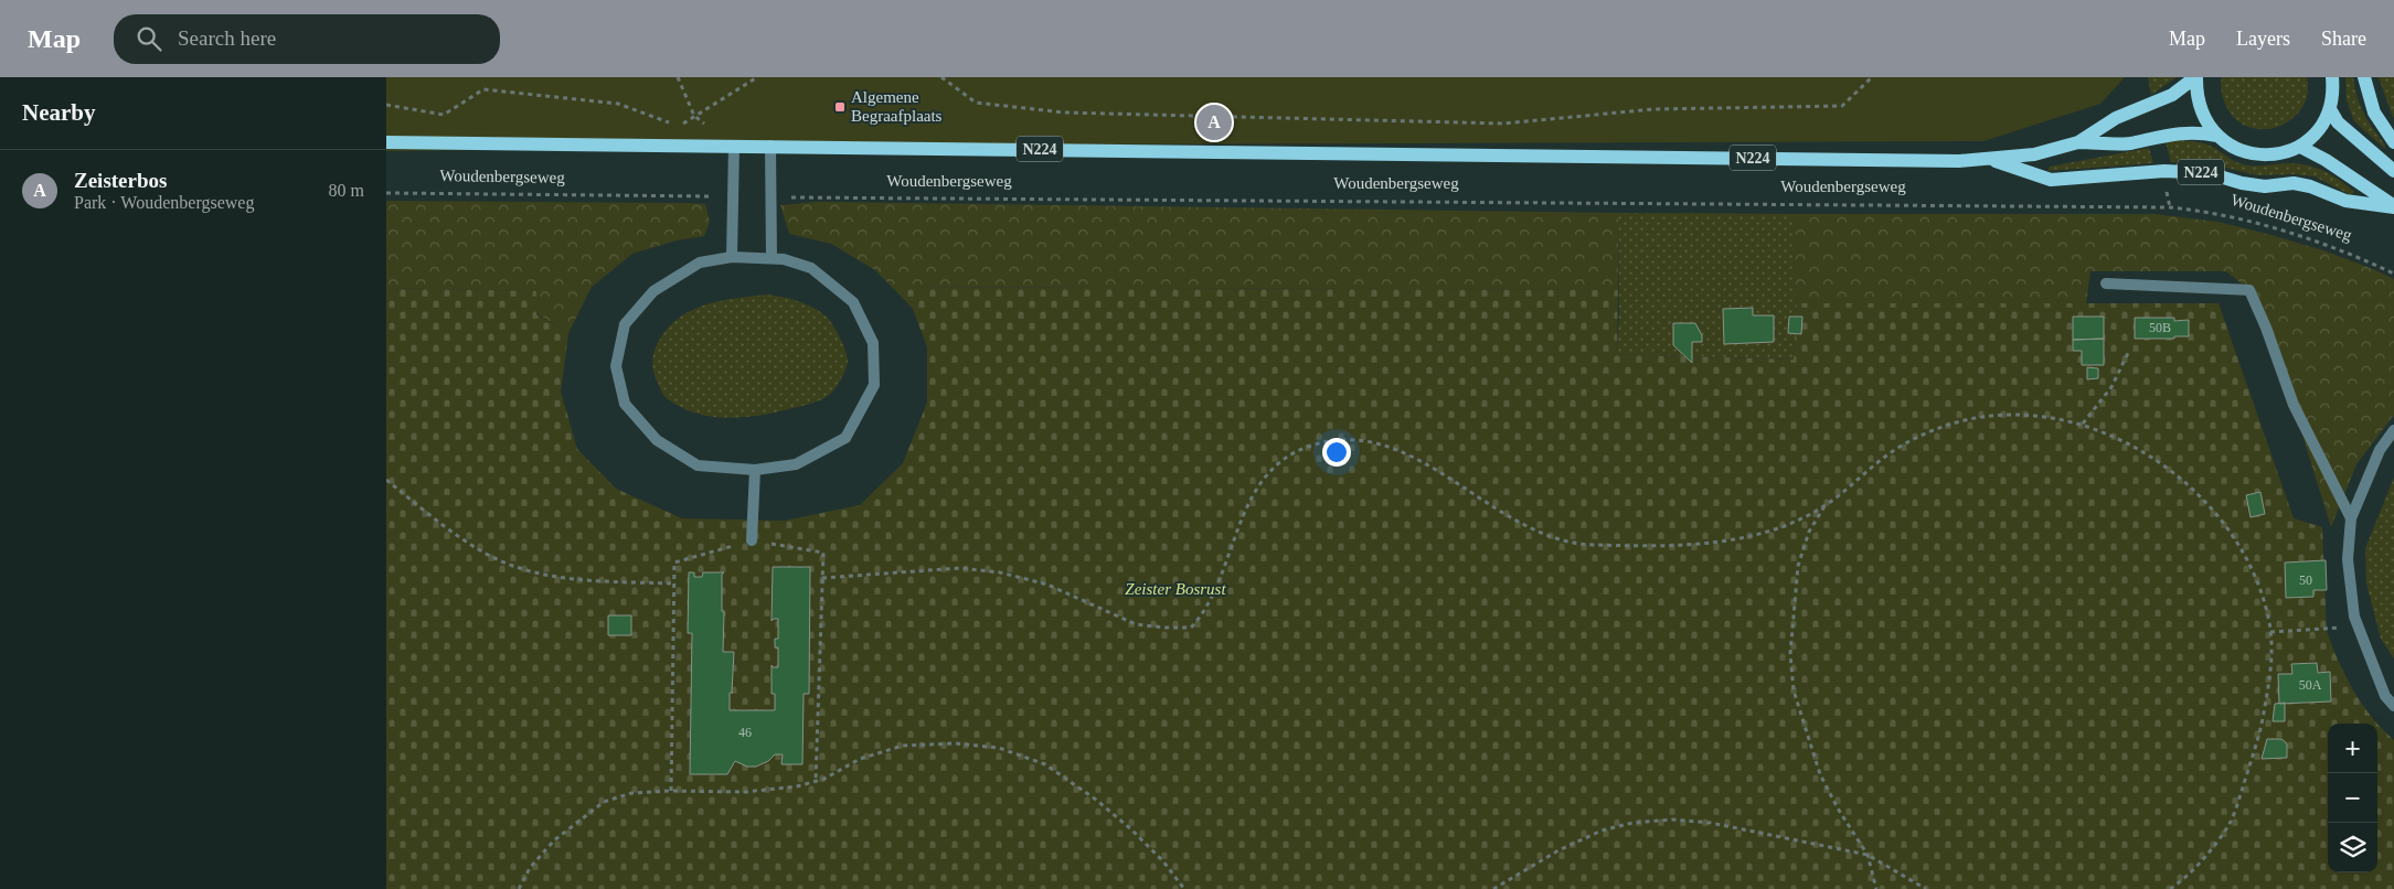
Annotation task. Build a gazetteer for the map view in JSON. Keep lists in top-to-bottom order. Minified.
{"streets":{"main road":["N224","Woudenbergseweg"]},"crossings":[["N224","Woudenbergseweg"]],"parks":["Zeister Bosrust"],"places":{"transit":["Algemene Begraafplaats"]},"house_numbers":["50B","50","50A","46"],"page":{"header":"Map","search":"Search here","nav":["Map","Layers","Share"],"heading":"Nearby","pins":"A","list":[{"mark":"A","name":"Zeisterbos","note":"Park · Woudenbergseweg","value":"80 m"}],"map_buttons":["+","−"]}}
